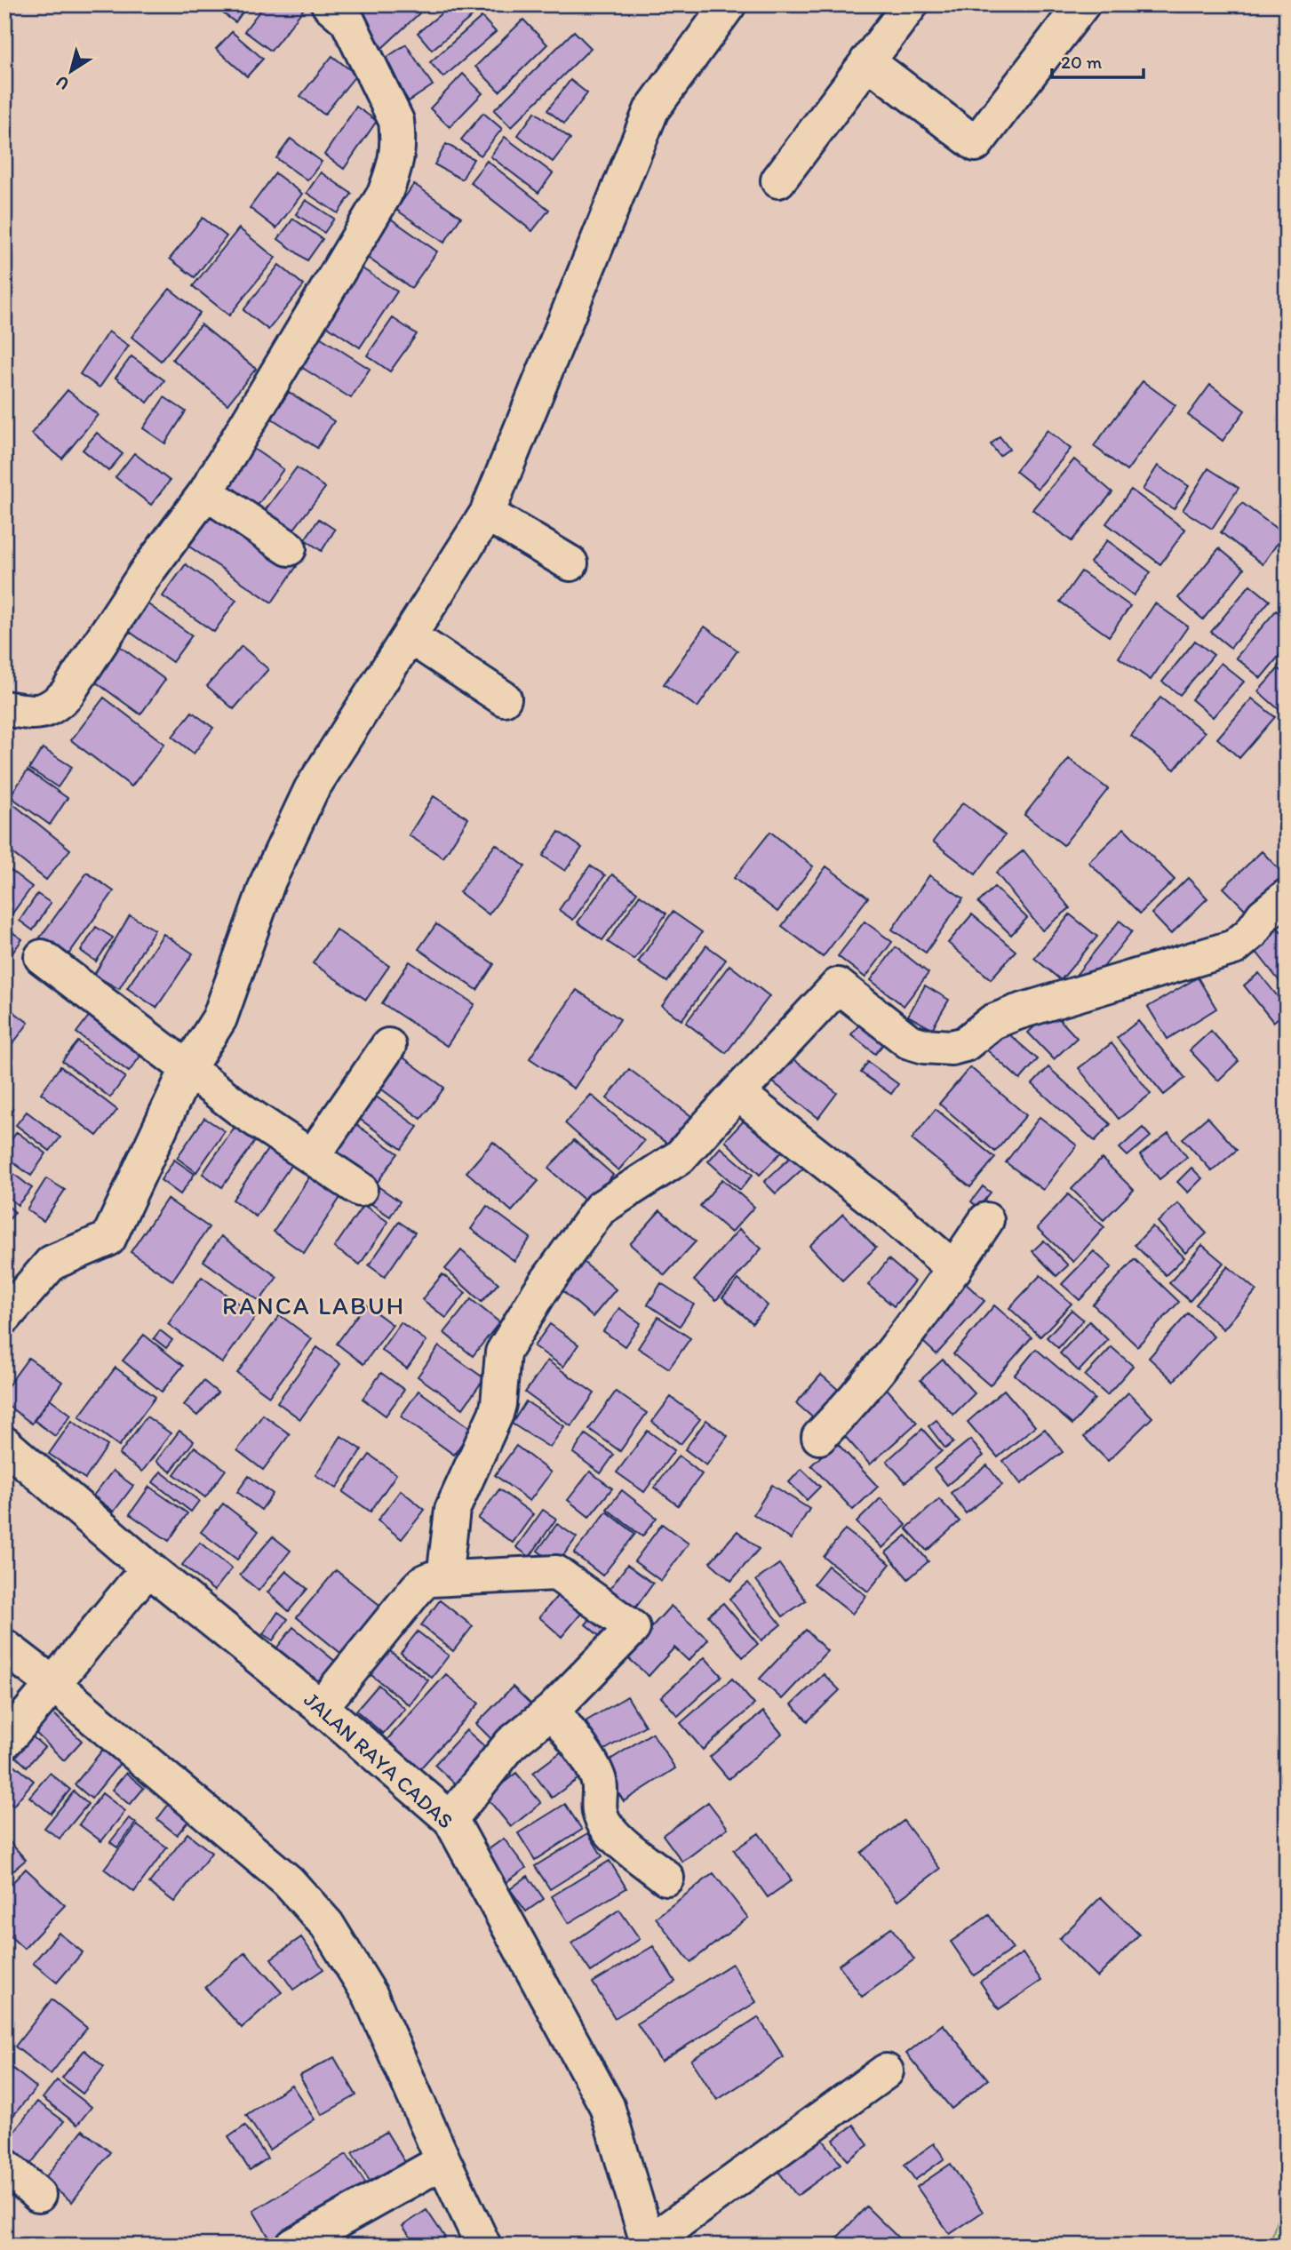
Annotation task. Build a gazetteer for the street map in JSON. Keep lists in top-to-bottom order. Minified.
{"streets":{"street":["JALAN RAYA CADAS"]},"districts":["RANCA LABUH"],"scale_bar":"20 m","north":"bottom left"}
